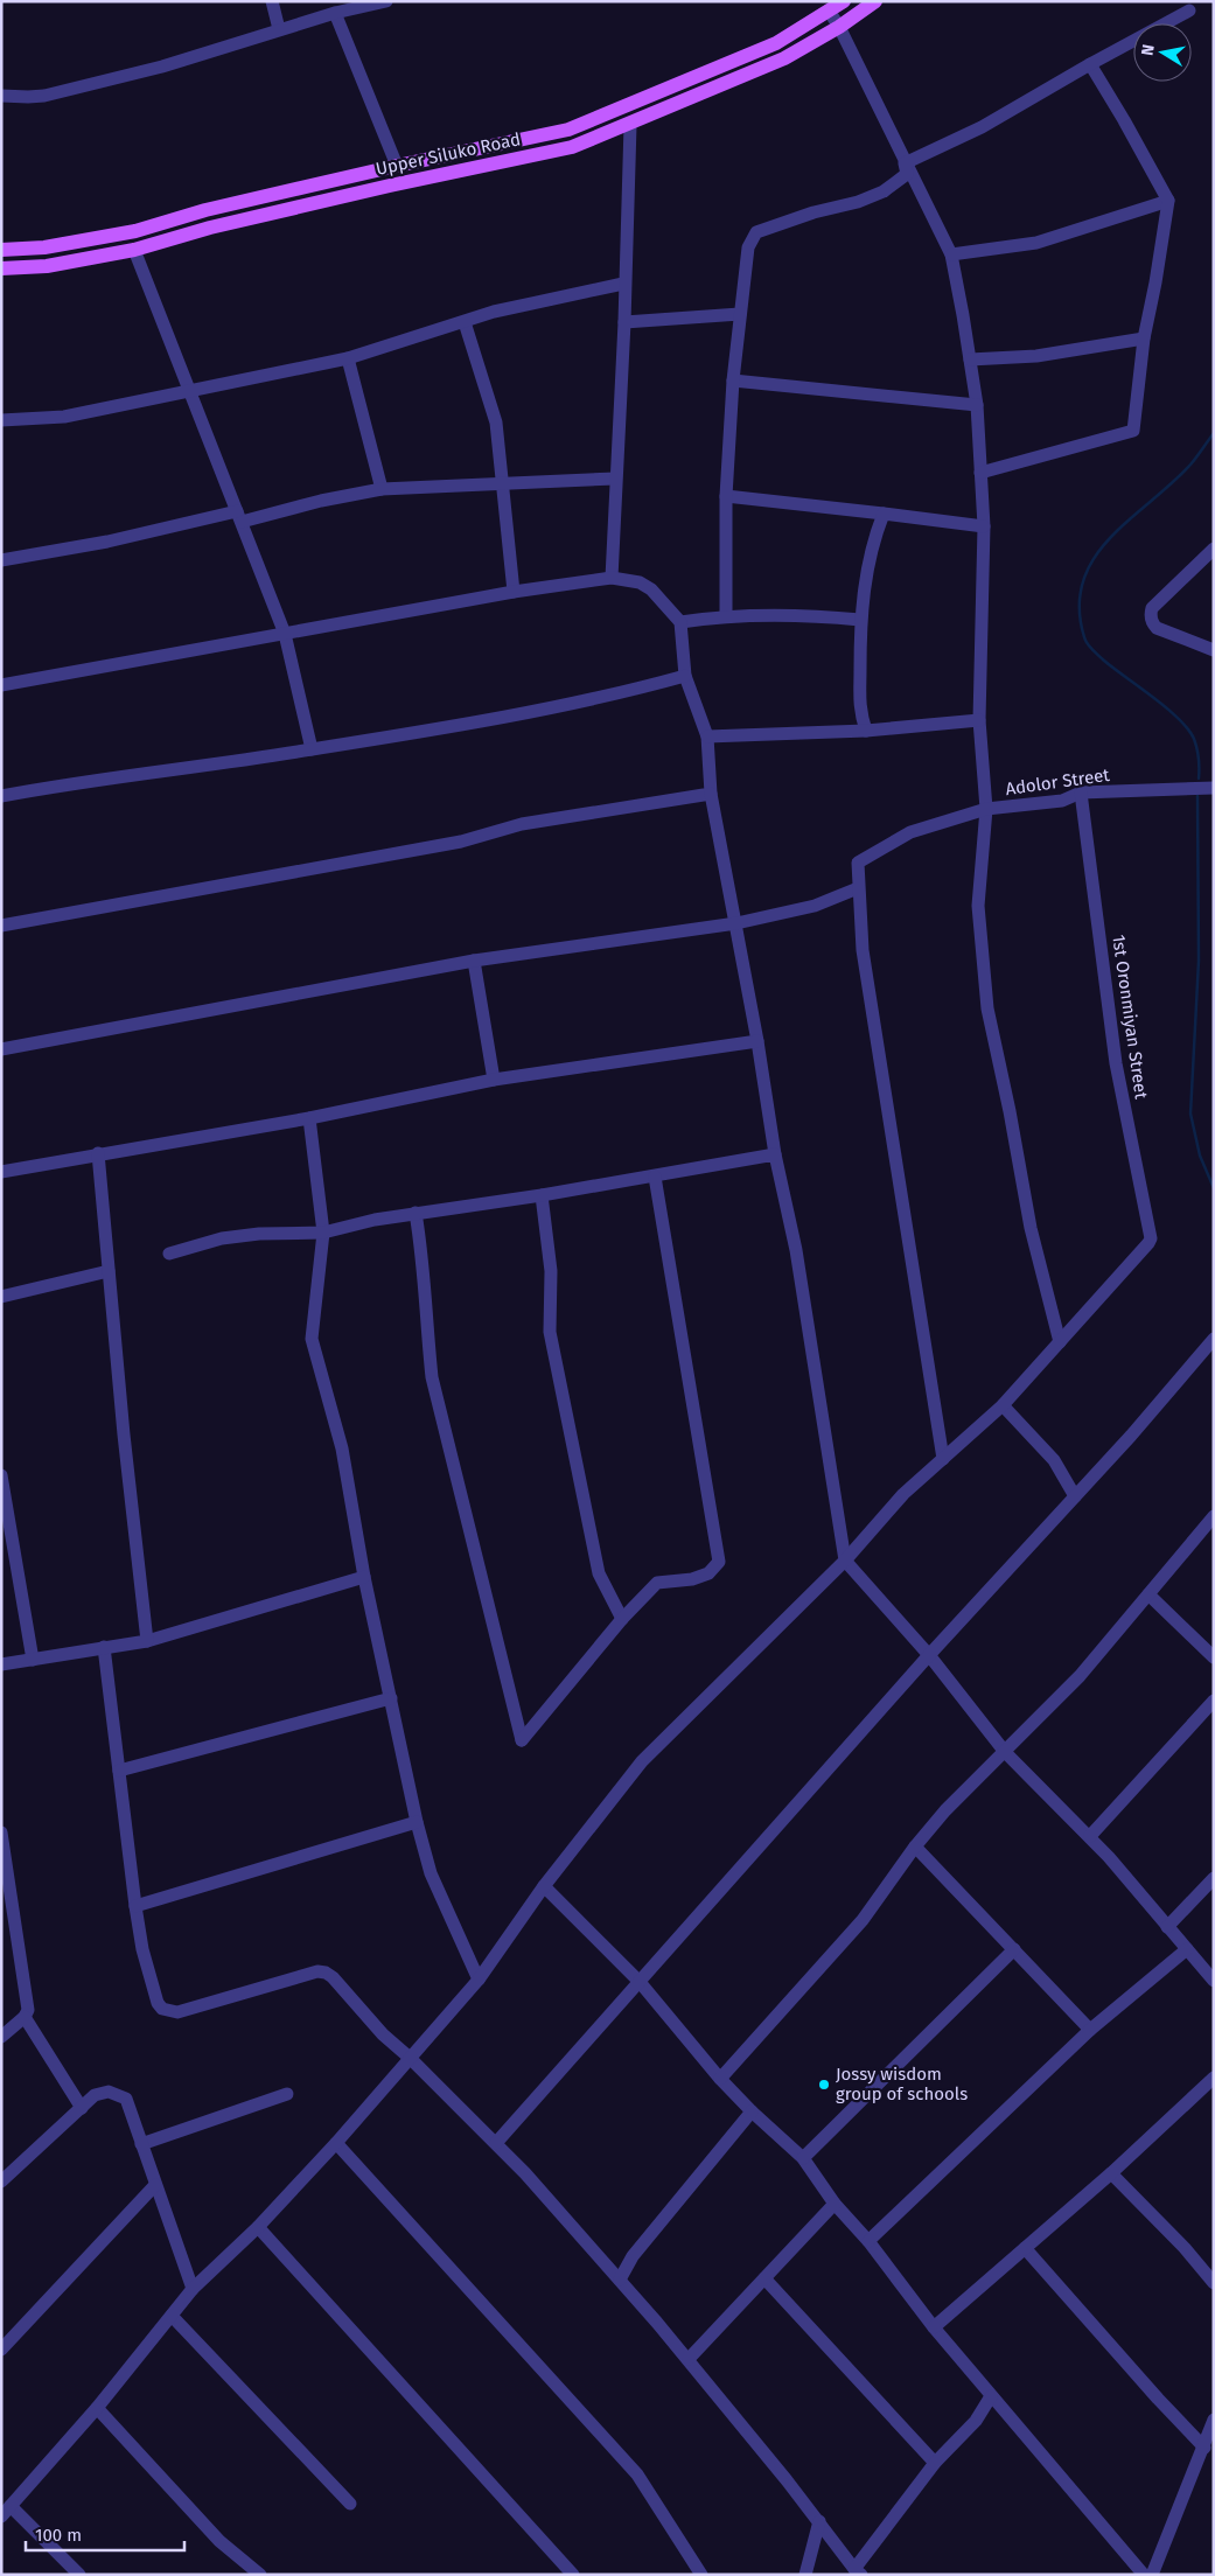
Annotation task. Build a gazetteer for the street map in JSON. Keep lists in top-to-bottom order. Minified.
{"streets":{"main road":["Upper Siluko Road"],"street":["Adolor Street","1st Oronmiyan Street"]},"crossings":[["Adolor Street","1st Oronmiyan Street"]],"places":["Jossy wisdom group of schools"],"scale_bar":"100 m","north":"left"}
